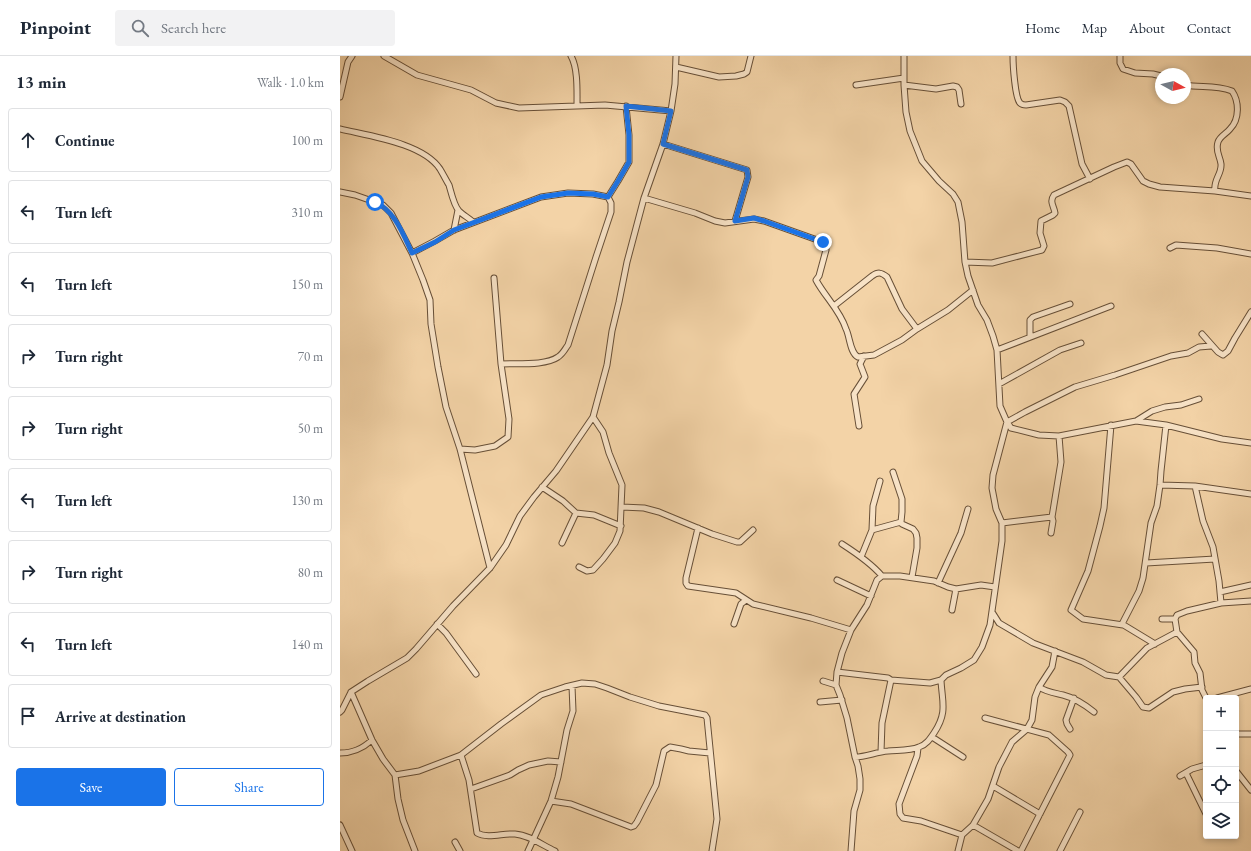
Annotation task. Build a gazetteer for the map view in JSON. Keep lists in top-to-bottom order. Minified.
{"north":"right","page":{"header":"Pinpoint","search":"Search here","nav":["Home","Map","About","Contact"],"heading":["13 min","Walk · 1.0 km"],"list":[["Continue","100 m"],["Turn left","310 m"],["Turn left","150 m"],["Turn right","70 m"],["Turn right","50 m"],["Turn left","130 m"],["Turn right","80 m"],["Turn left","140 m"],"Arrive at destination"],"map_buttons":["+","−"],"buttons":["Save","Share"]}}
